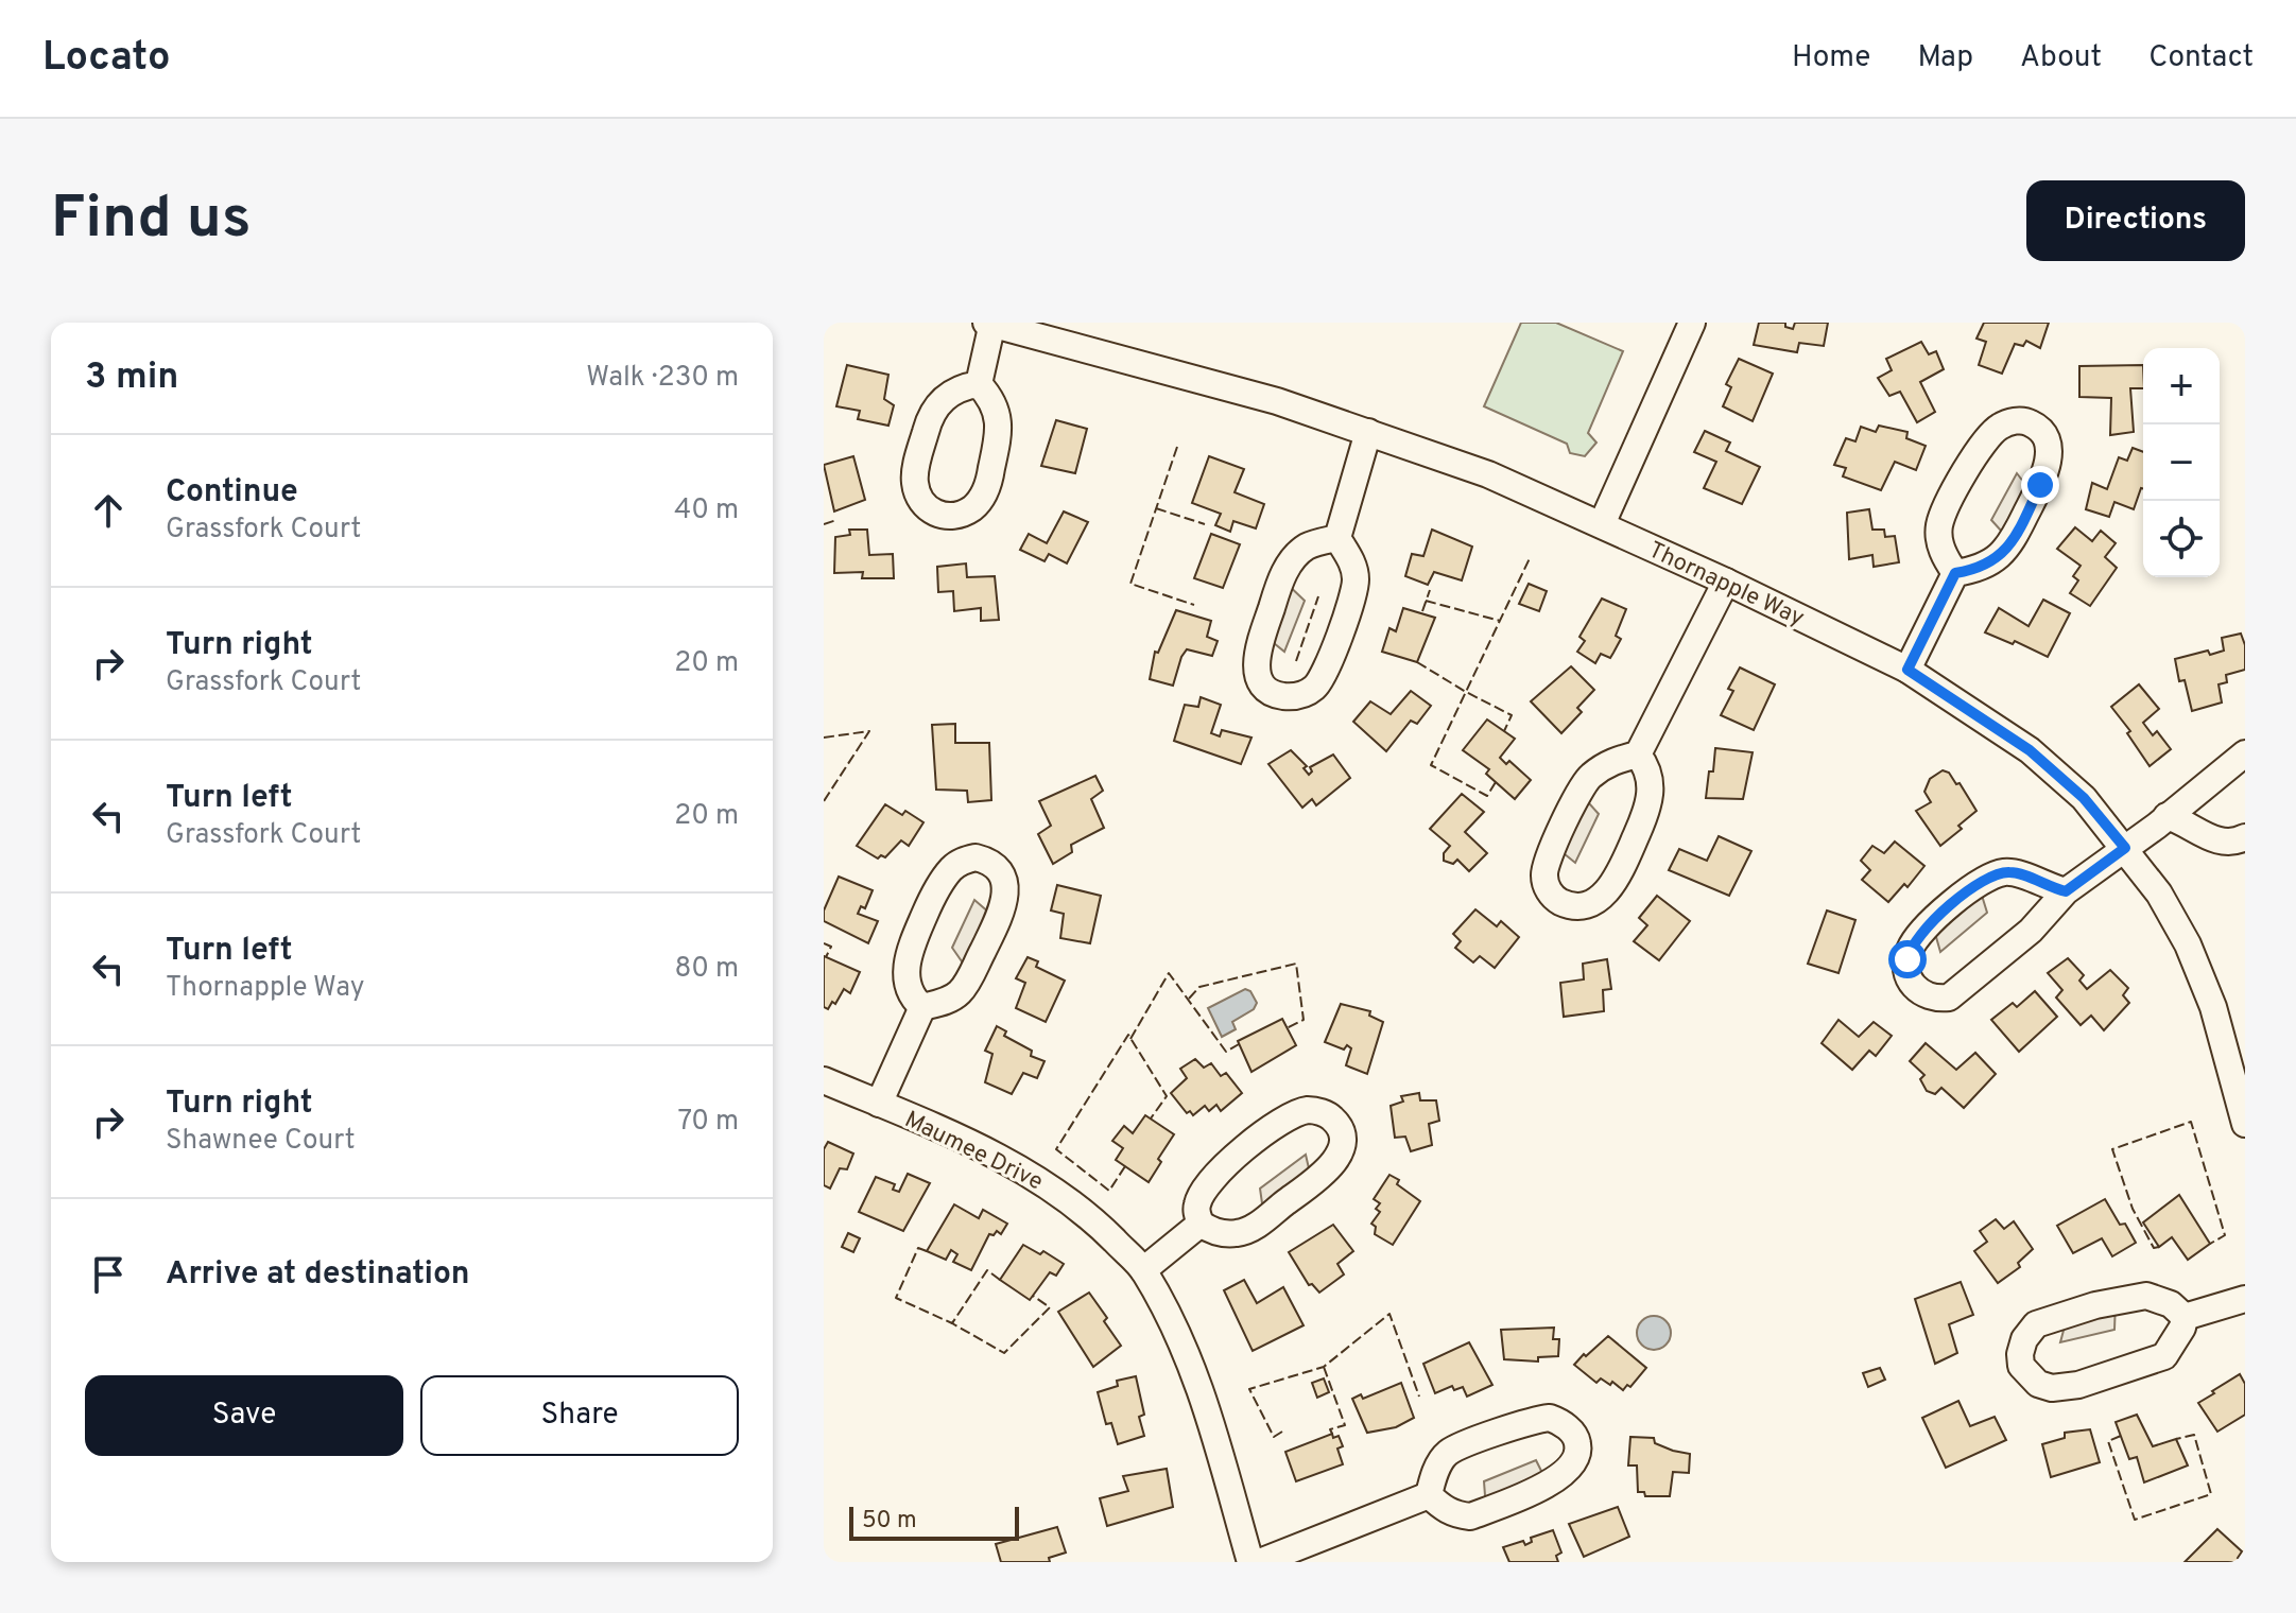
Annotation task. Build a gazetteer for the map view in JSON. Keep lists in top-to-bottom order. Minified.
{"streets":{"street":["Thornapple Way","Maumee Drive"]},"scale_bar":"50 m","page":{"header":"Locato","nav":["Home","Map","About","Contact"],"buttons":["Directions",["Save","Share"]],"title":"Find us","heading":["3 min","Walk · 230 m"],"map_buttons":["+","−"],"list":[["Continue","Grassfork Court","40 m"],["Turn right","Grassfork Court","20 m"],["Turn left","Grassfork Court","20 m"],["Turn left","Thornapple Way","80 m"],["Turn right","Shawnee Court","70 m"],"Arrive at destination"],"scale":"50 m"}}
